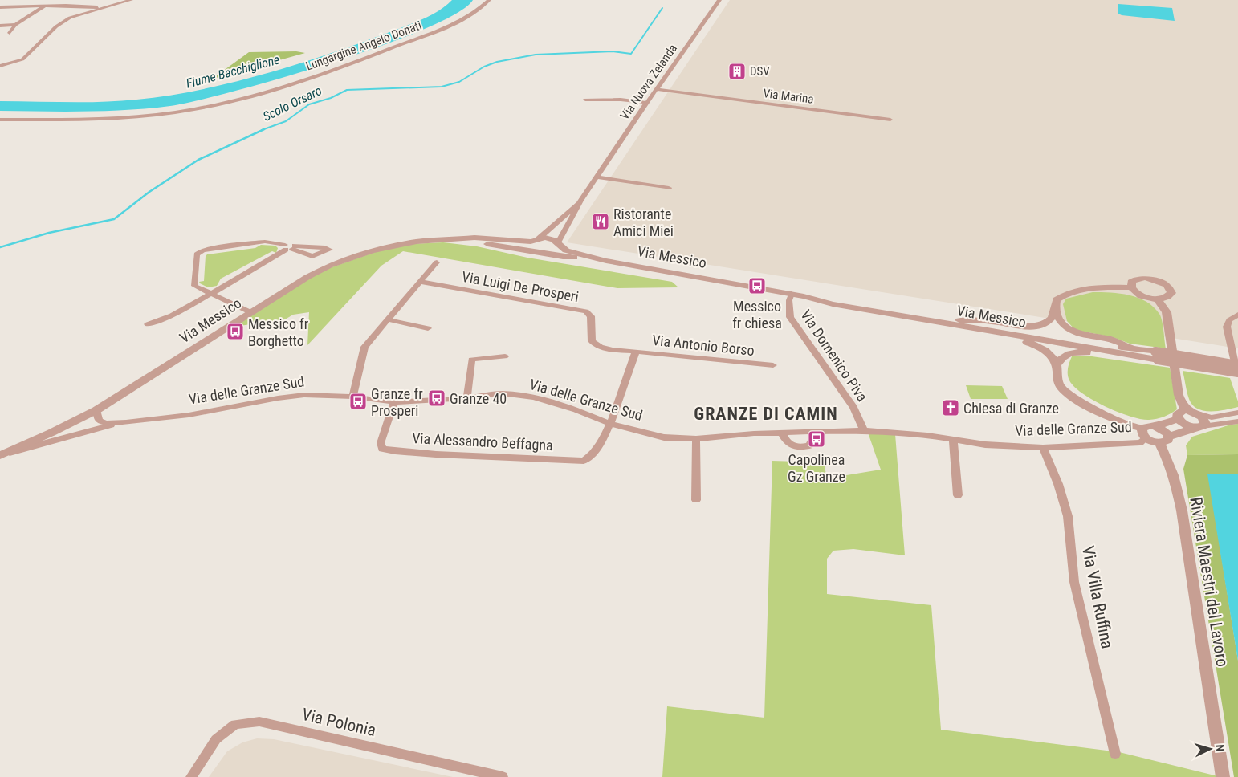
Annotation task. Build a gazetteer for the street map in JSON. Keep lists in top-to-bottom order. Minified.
{"streets":{"street":["Lungargine Angelo Donati","Via Nuova Zelanda","Via Marina","Via Messico","Via Luigi De Prosperi","Via Antonio Borso","Via Domenico Piva","Via delle Granze Sud","Via Alessandro Beffagna","Riviera Maestri del Lavoro","Via Villa Ruffina","Via Polonia"]},"crossings":[["Via Nuova Zelanda","Via Marina"],["Via Nuova Zelanda","Via Messico"],["Via Messico","Via Domenico Piva"],["Via Messico","Via delle Granze Sud"],["Via Luigi De Prosperi","Via Antonio Borso"],["Via Antonio Borso","Via delle Granze Sud"],["Via Antonio Borso","Via Alessandro Beffagna"],["Via Domenico Piva","Via delle Granze Sud"],["Via delle Granze Sud","Via Alessandro Beffagna"],["Via delle Granze Sud","Riviera Maestri del Lavoro"],["Via delle Granze Sud","Via Villa Ruffina"]],"districts":["GRANZE DI CAMIN"],"water":["Fiume Bacchiglione","Scolo Orsaro"],"places":{"building":["DSV"],"restaurant":["Ristorante Amici Miei"],"bus stop":["Messico fr chiesa","Messico fr Borghetto","Granze 40","Granze fr Prosperi","Capolinea Gz Granze"],"church":["Chiesa di Granze"]},"north":"right"}
